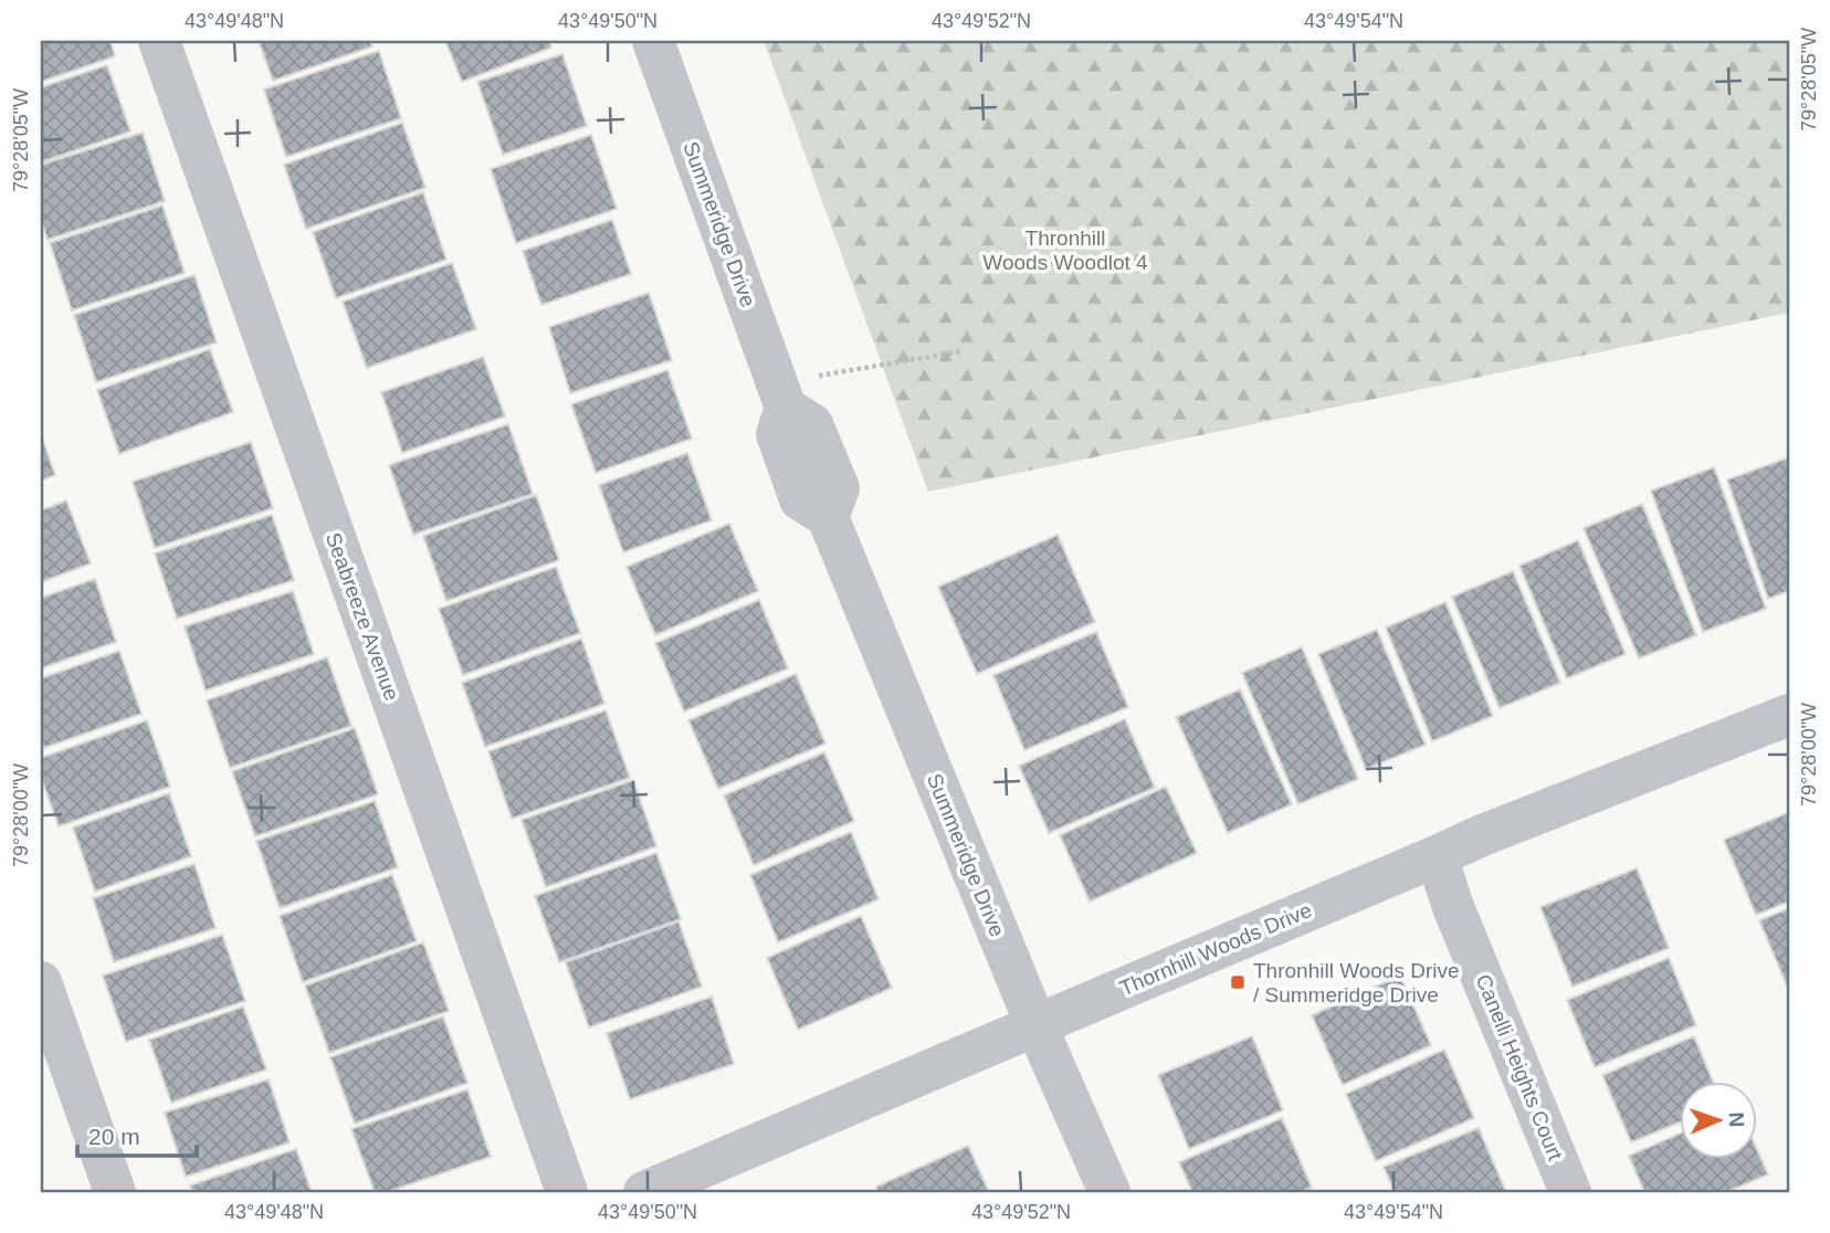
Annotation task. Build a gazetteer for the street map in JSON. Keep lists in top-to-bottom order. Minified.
{"streets":{"street":["Summeridge Drive","Seabreeze Avenue","Thornhill Woods Drive","Canelli Heights Court"]},"crossings":[["Summeridge Drive","Thornhill Woods Drive"],["Thornhill Woods Drive","Canelli Heights Court"]],"parks":["Thronhill Woods Woodlot 4"],"places":{"transit":["Thronhill Woods Drive / Summeridge Drive"]},"scale_bar":"20 m","north":"right","coordinates":["43°49'48\"N","43°49'50\"N","43°49'52\"N","43°49'54\"N","79°28'05\"W","79°28'00\"W"]}
